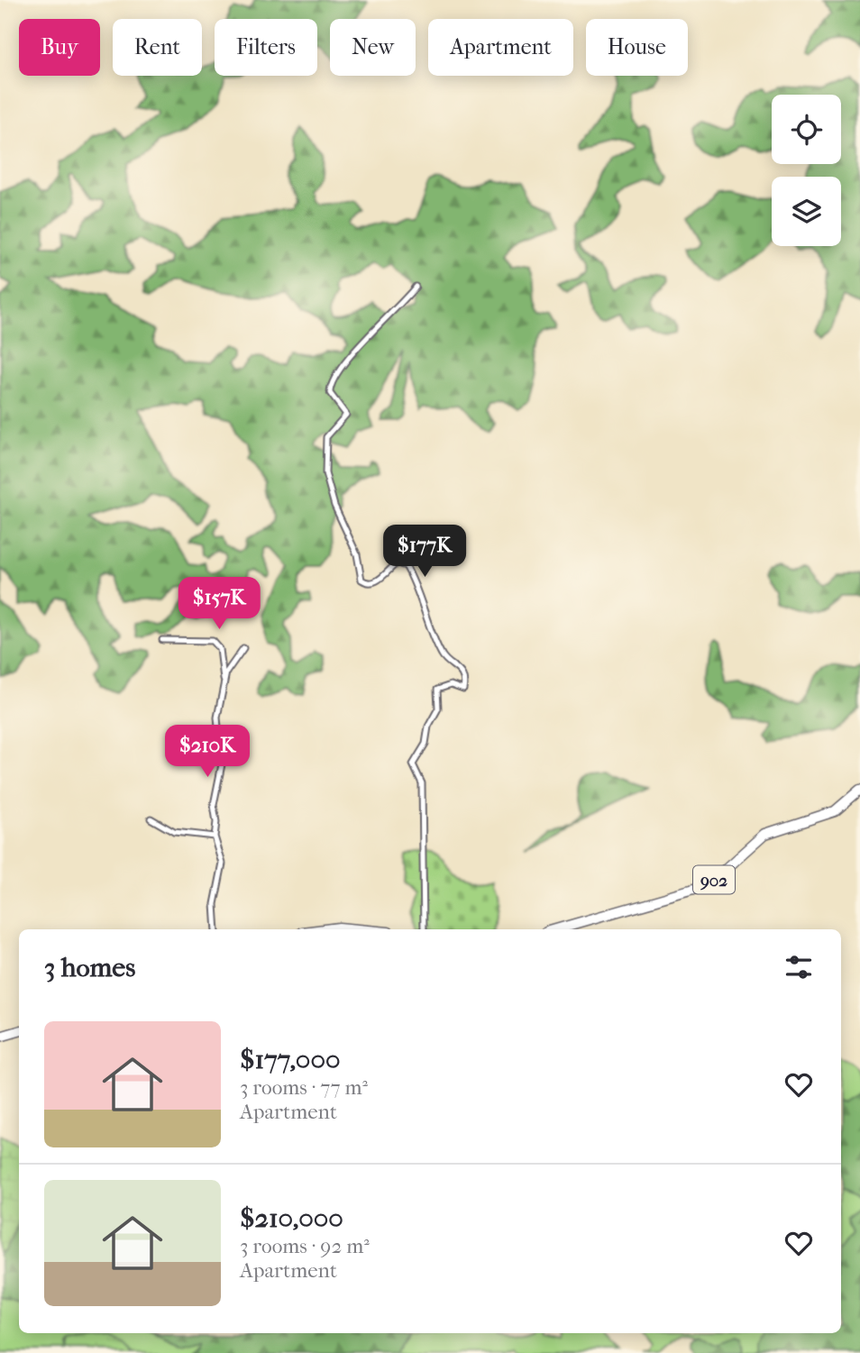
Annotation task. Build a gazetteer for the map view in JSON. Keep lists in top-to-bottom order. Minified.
{"streets":{"highway":["902"]},"page":{"chip":["Buy","Rent","Filters","New","Apartment","House"],"price":["$177K","$157K","$210K"],"heading":"3 homes","list":[{"name":"$177,000","note":"3 rooms · 77 m² · Apartment"},{"name":"$210,000","note":"3 rooms · 92 m² · Apartment"}]}}
